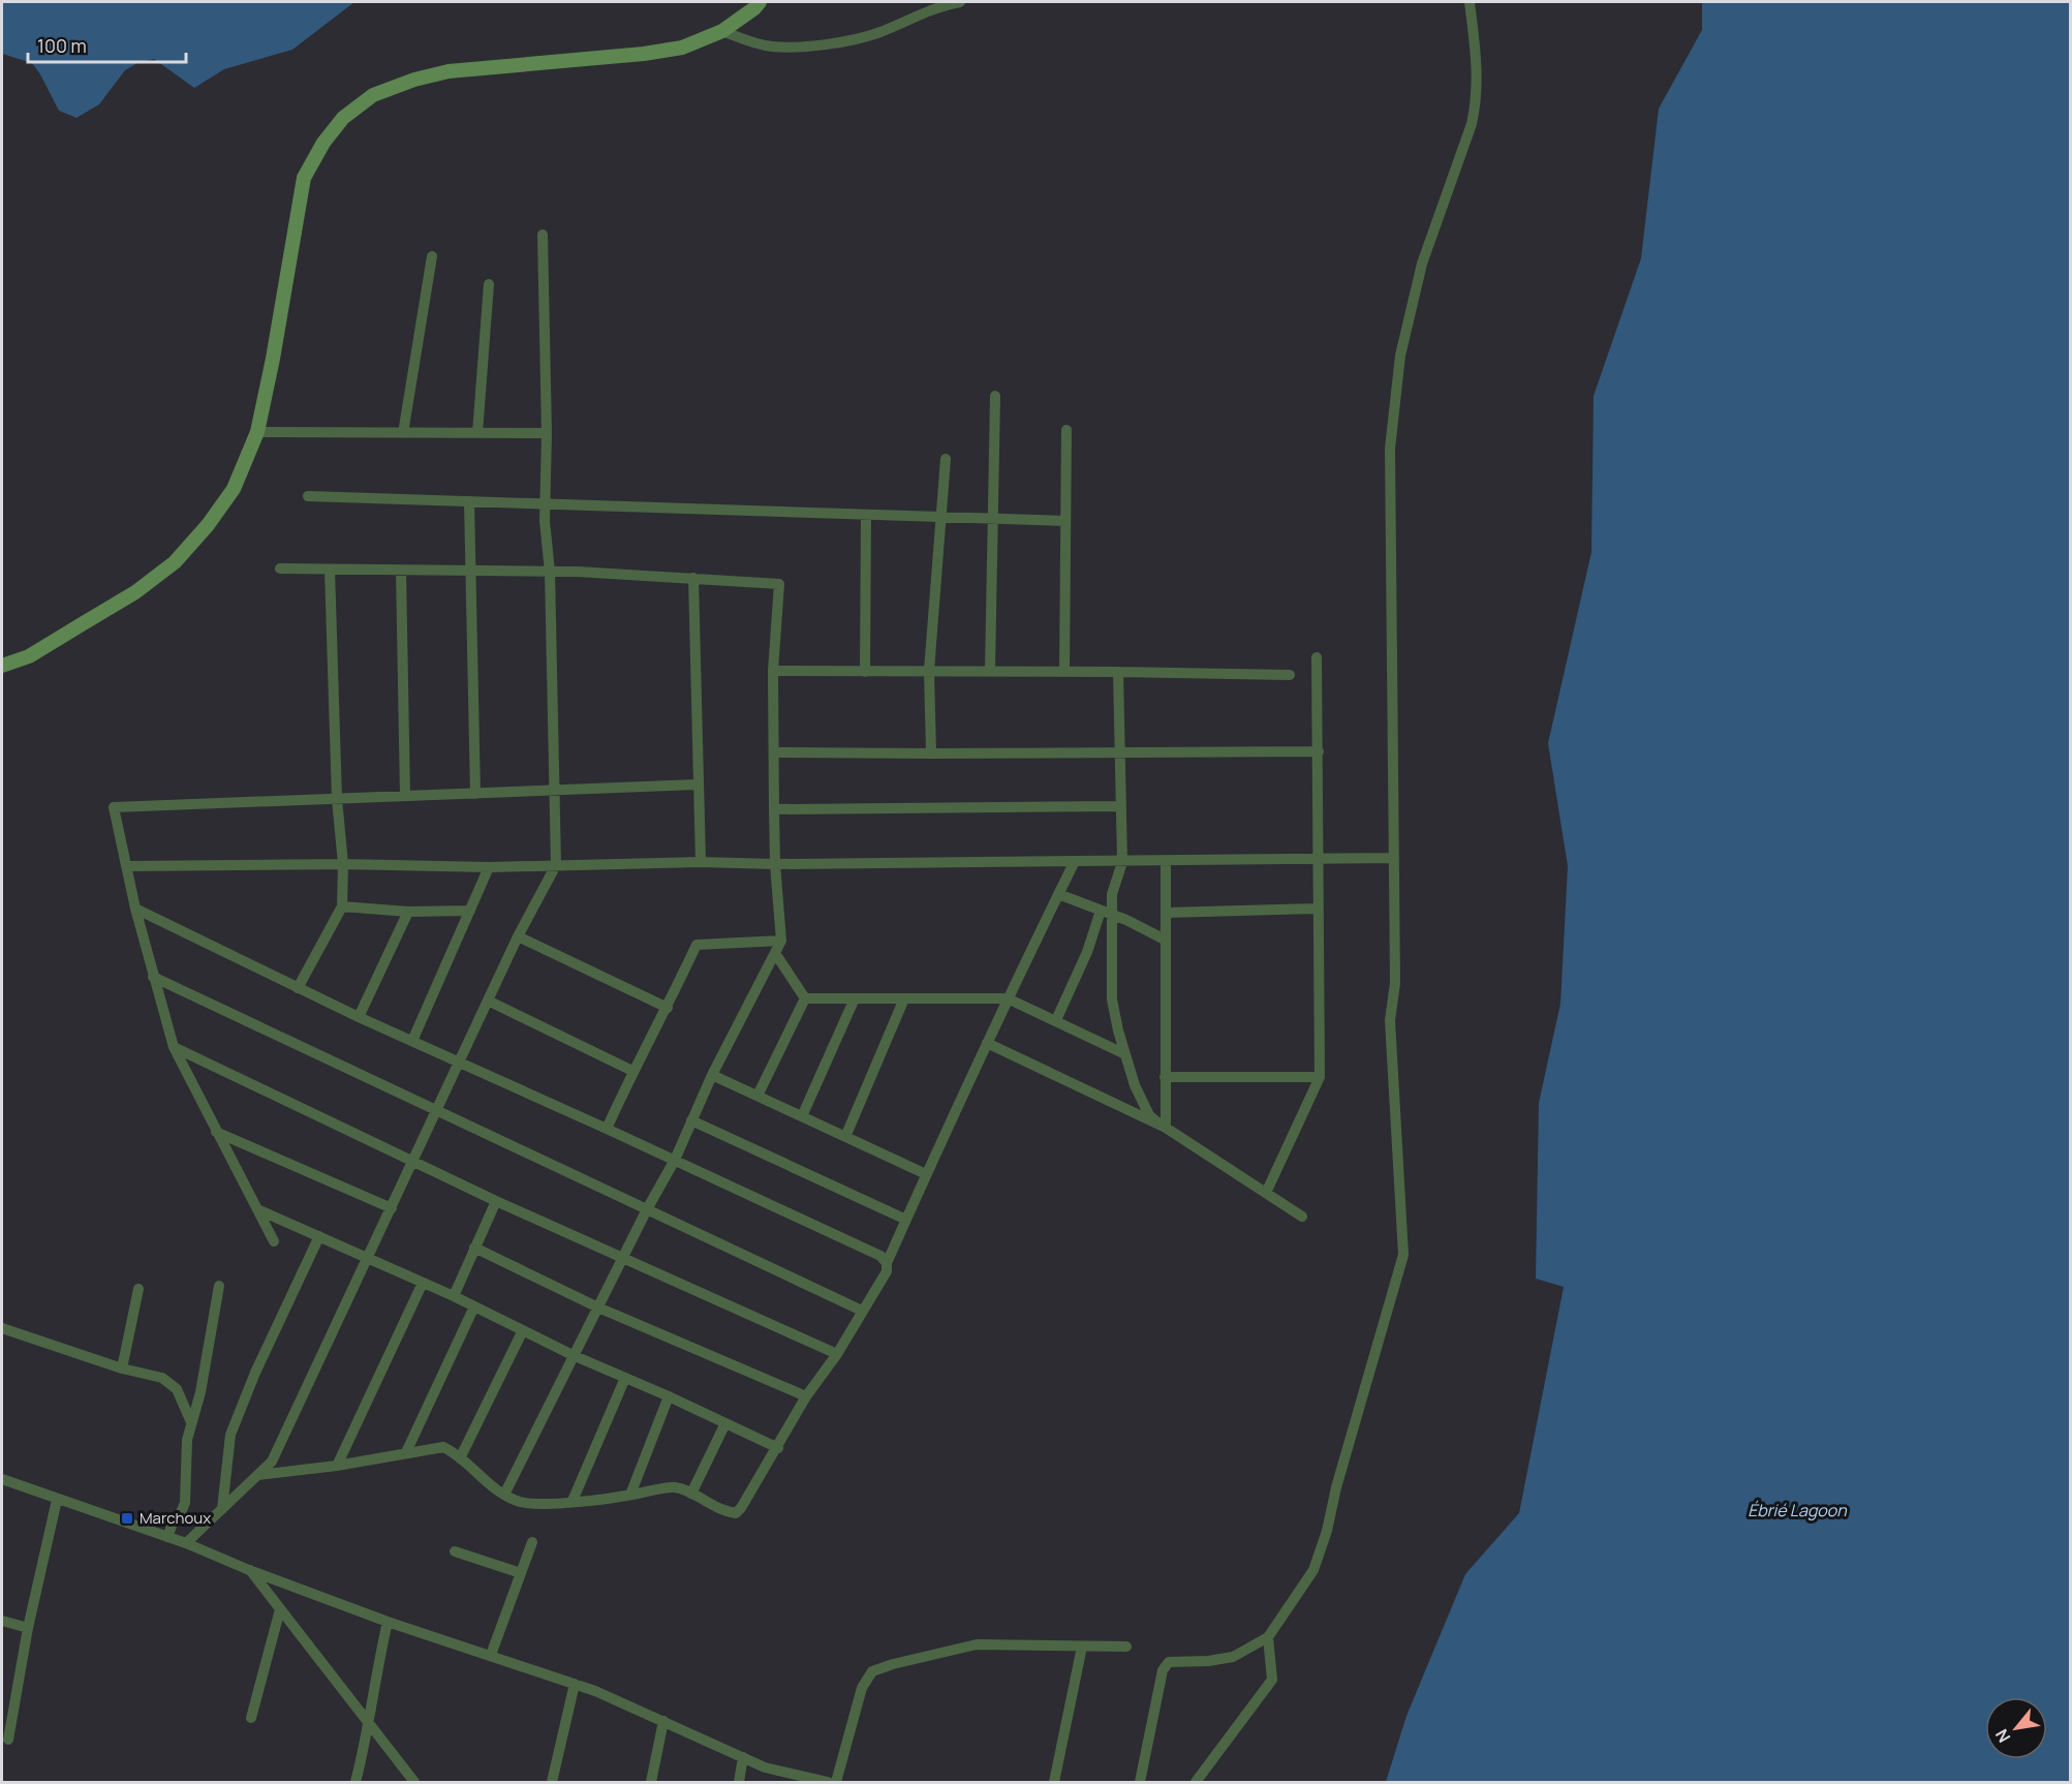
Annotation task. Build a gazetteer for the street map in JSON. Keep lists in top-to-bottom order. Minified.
{"water":["Ébrié Lagoon"],"places":{"transit":["Marchoux"]},"scale_bar":"100 m","north":"bottom left"}
